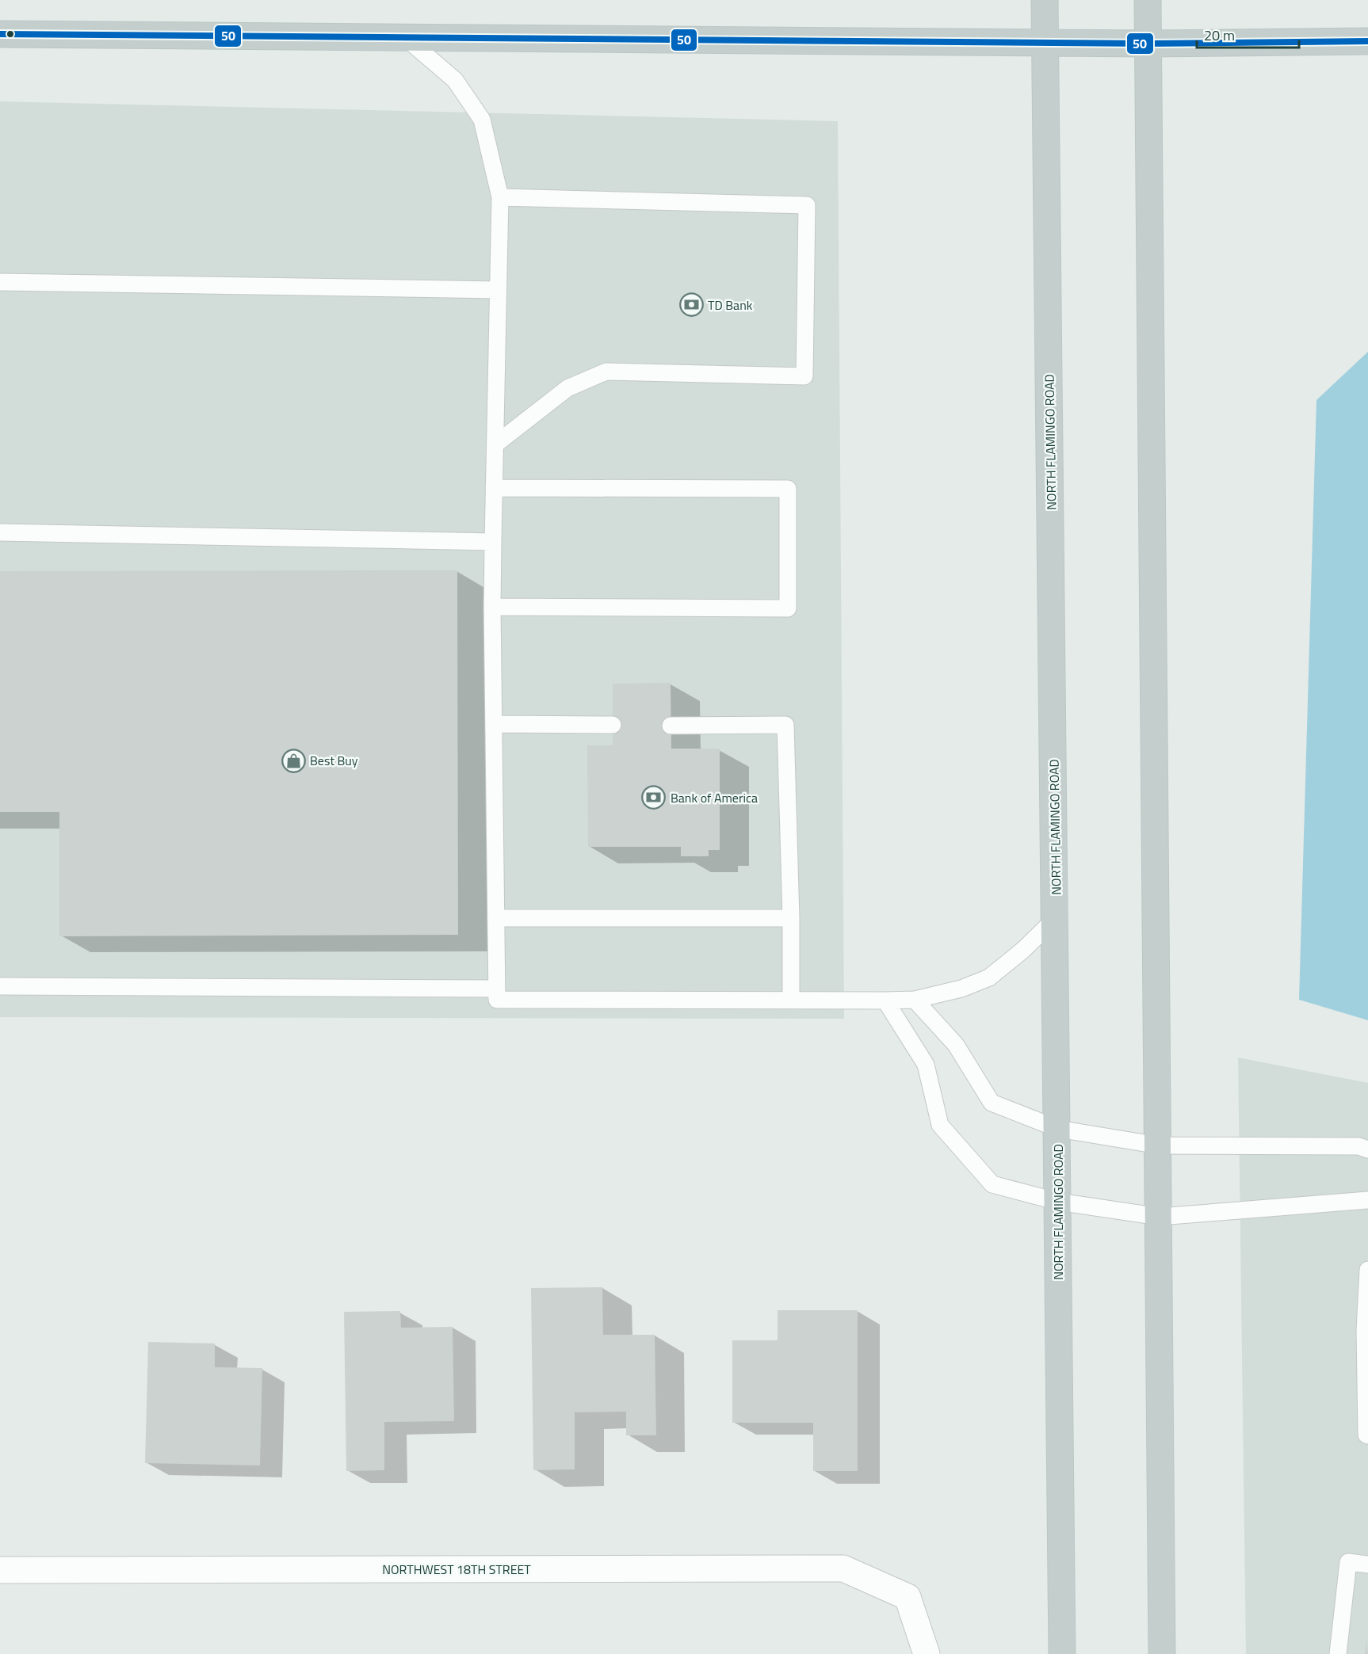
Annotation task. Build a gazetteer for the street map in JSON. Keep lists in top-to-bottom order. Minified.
{"streets":{"highway":["NORTH FLAMINGO ROAD"],"street":["NORTHWEST 18TH STREET"]},"places":{"bank":["TD Bank","Bank of America"],"shop":["Best Buy"]},"lines":["transit line 50"],"scale_bar":"20 m"}
